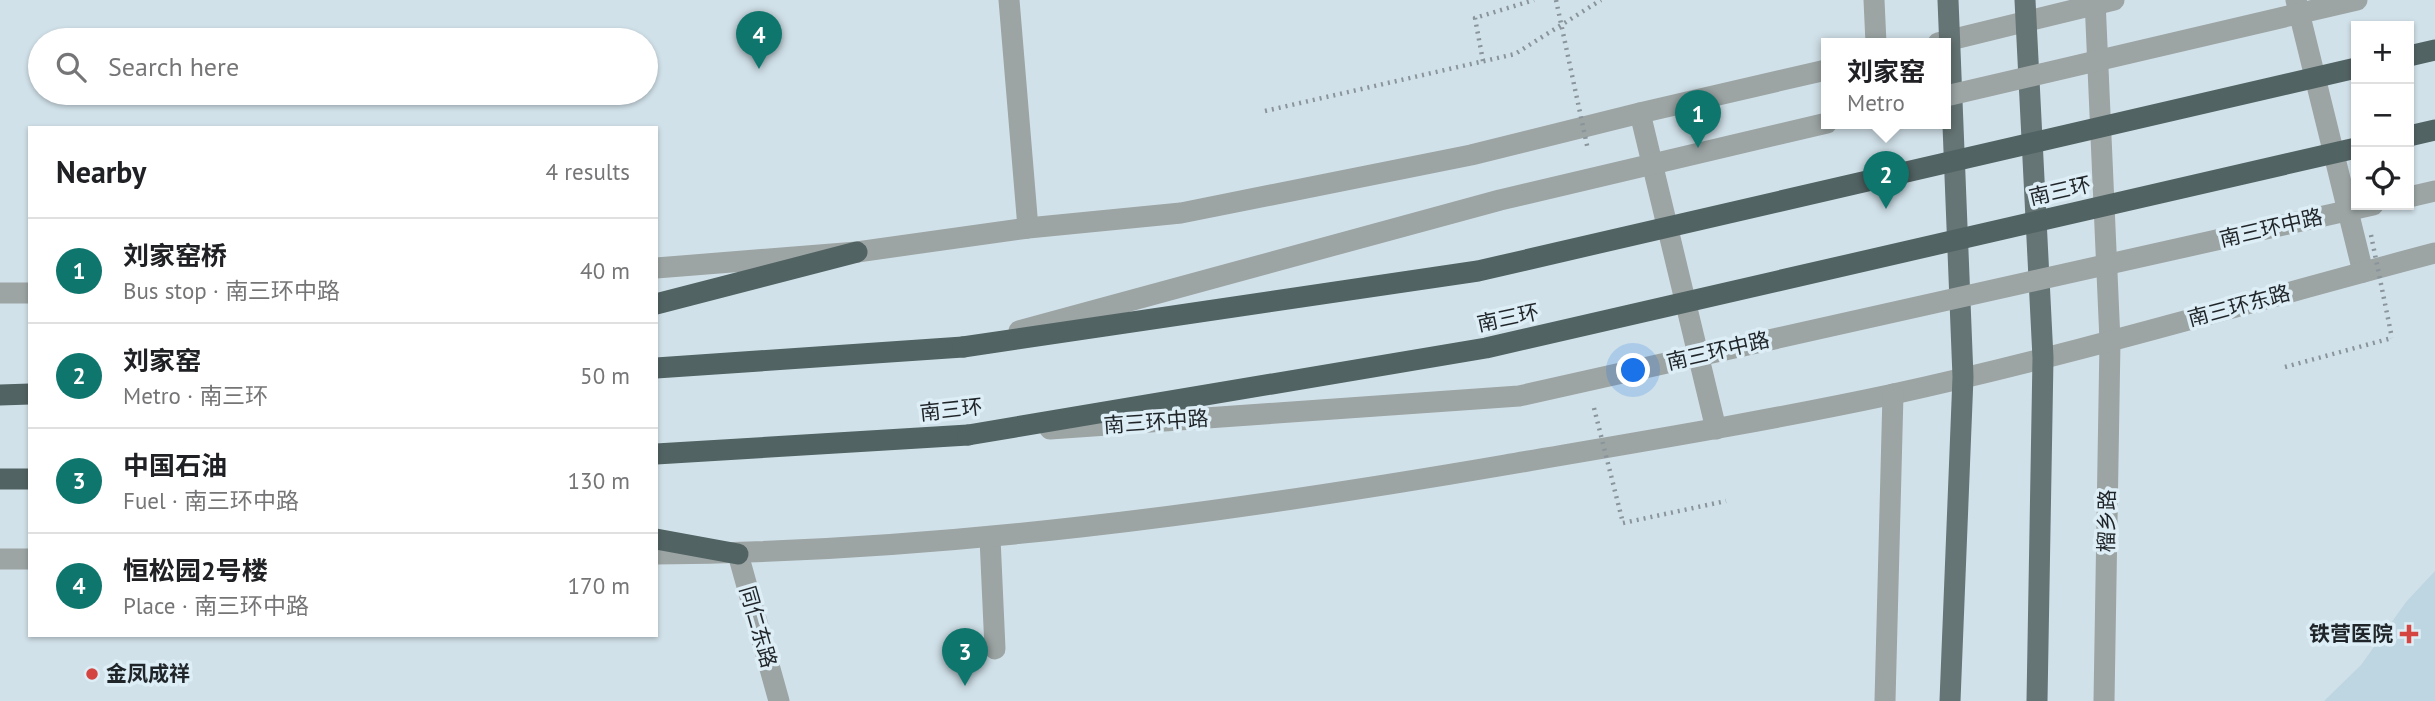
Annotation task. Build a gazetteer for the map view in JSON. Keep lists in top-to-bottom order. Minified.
{"streets":{"highway":["南三环"],"street":["南三环中路","南三环东路","榴乡路","同仁东路"]},"crossings":[["南三环","南三环中路"],["南三环东路","榴乡路"]],"places":{"health":["铁营医院"],"other":["金凤成祥"]},"page":{"pins":["4","1","2","3"],"map_buttons":["+","−"],"search":"Search here","popup":["刘家窑","Metro"],"heading":["Nearby","4 results"],"list":[{"mark":"1","name":"刘家窑桥","note":"Bus stop · 南三环中路","value":"40 m"},{"mark":"2","name":"刘家窑","note":"Metro · 南三环","value":"50 m"},{"mark":"3","name":"中国石油","note":"Fuel · 南三环中路","value":"130 m"},{"mark":"4","name":"恒松园2号楼","note":"Place · 南三环中路","value":"170 m"}]}}
